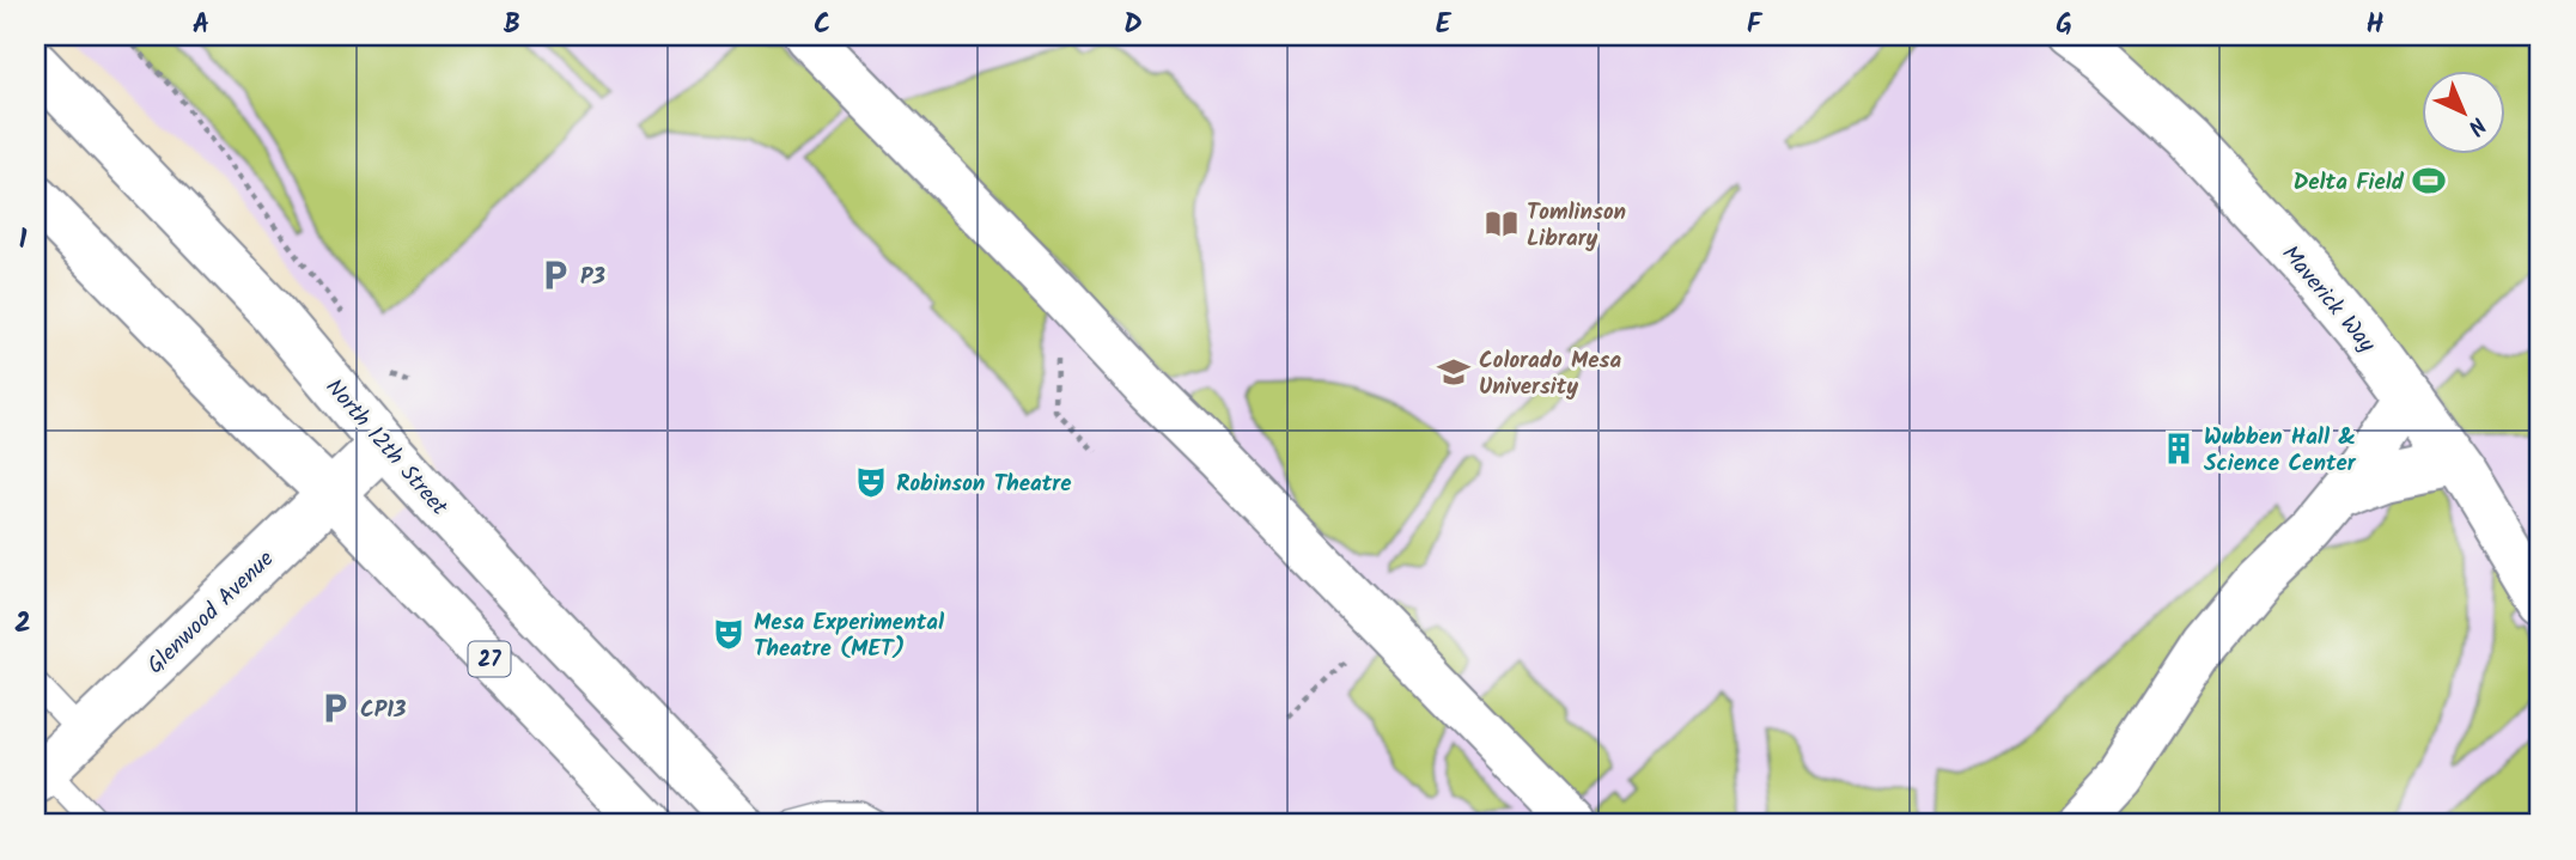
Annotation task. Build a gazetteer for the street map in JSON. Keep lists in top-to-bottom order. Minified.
{"streets":{"street":["Maverick Way","North 12th Street","Glenwood Avenue","27"]},"crossings":[["North 12th Street","Glenwood Avenue"],["Glenwood Avenue","27"]],"places":{"sports":["Delta Field"],"library":["Tomlinson Library"],"parking":["P3","CP13"],"school or university":["Colorado Mesa University"],"building":["Wubben Hall & Science Center"],"theatre":["Robinson Theatre","Mesa Experimental Theatre (MET)"]},"north":"bottom right","grid":{"columns":["A","B","C","D","E","F","G","H"],"rows":["1","2"]}}
